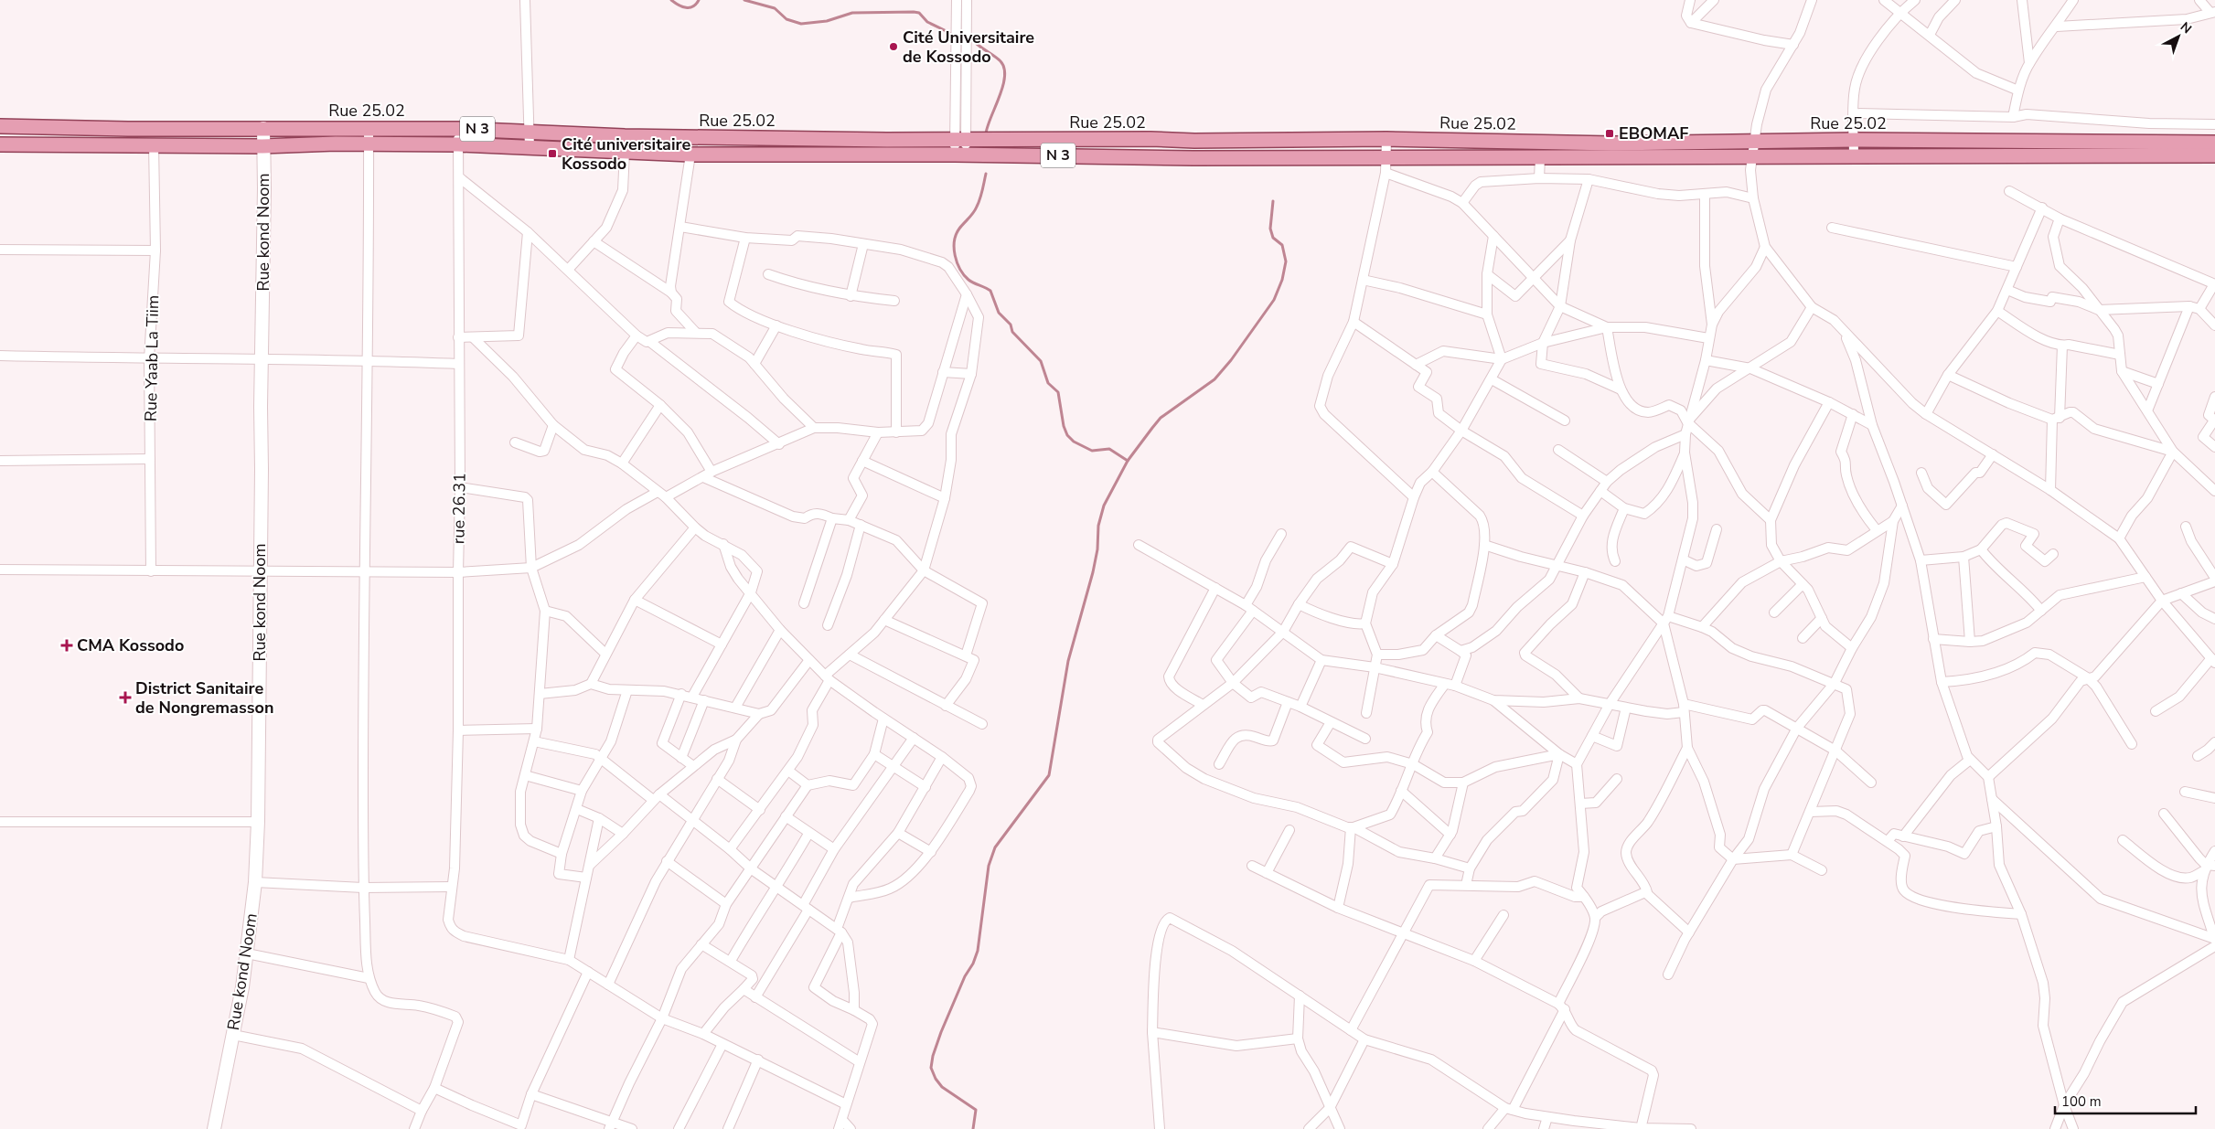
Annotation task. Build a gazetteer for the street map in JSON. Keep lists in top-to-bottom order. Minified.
{"streets":{"main road":["Rue 25.02","N 3"],"street":["Rue kond Noom","Rue Yaab La Tiim","rue 26.31"]},"crossings":[["Rue 25.02","N 3"],["Rue 25.02","Rue kond Noom"],["Rue 25.02","Rue Yaab La Tiim"],["Rue 25.02","rue 26.31"],["N 3","rue 26.31"]],"places":{"other":["Cité Universitaire de Kossodo"],"transit":["EBOMAF","Cité universitaire Kossodo"],"health":["CMA Kossodo","District Sanitaire de Nongremasson"]},"scale_bar":"100 m","north":"top right"}
